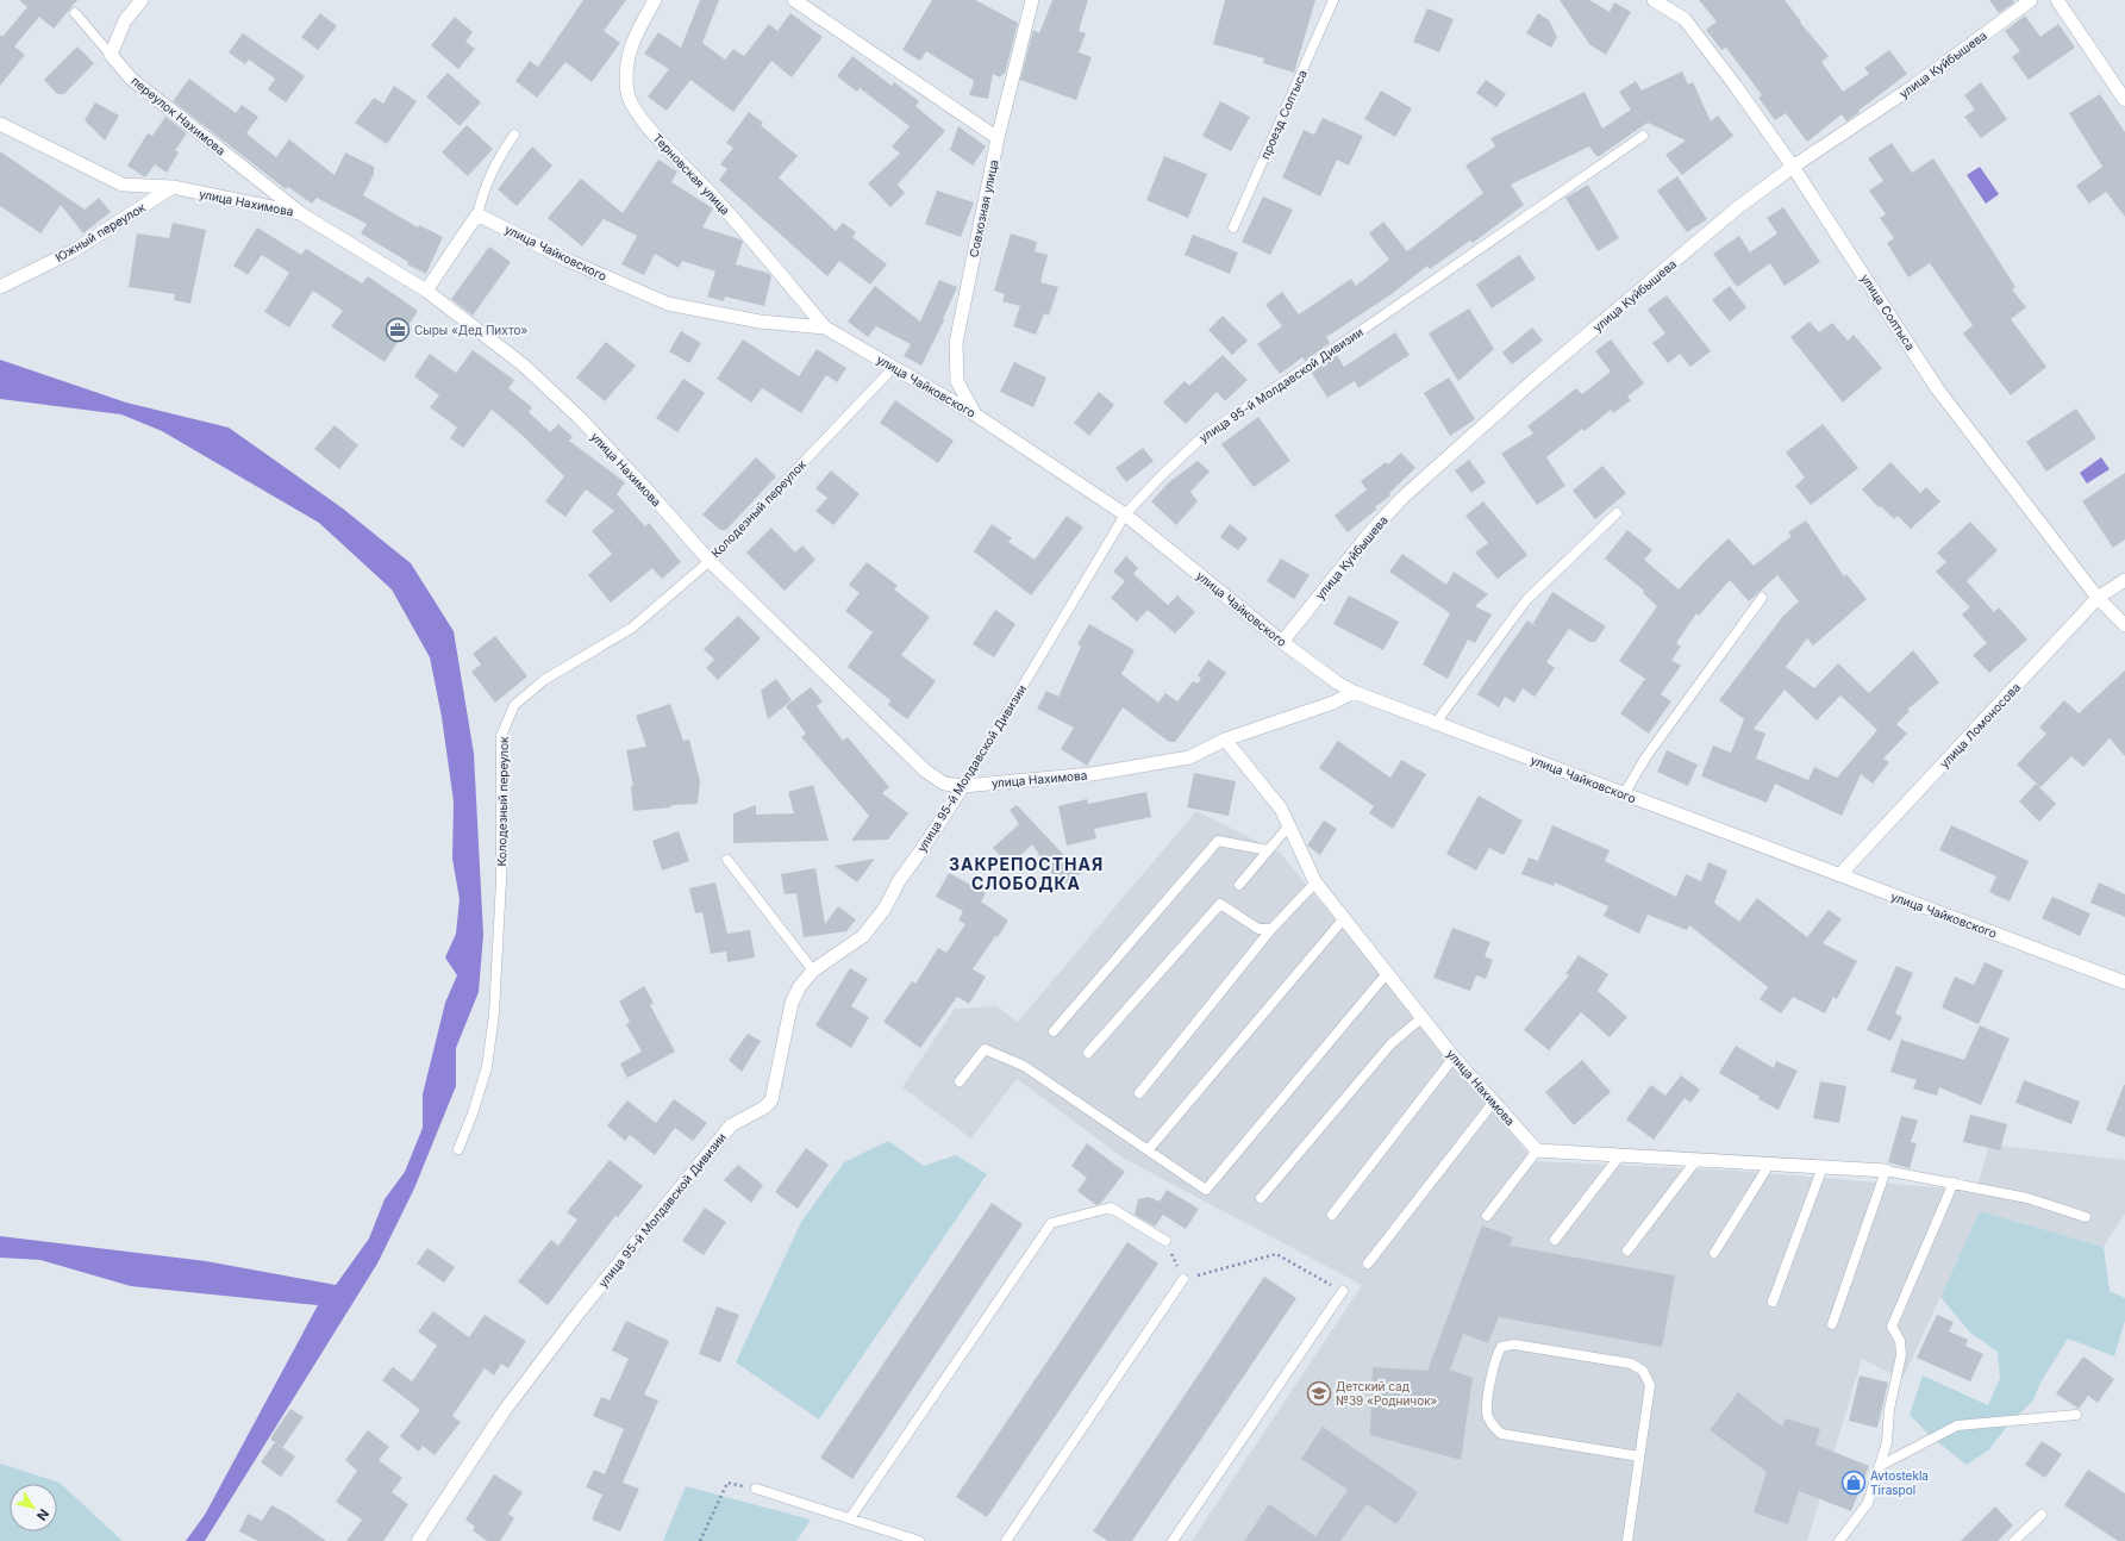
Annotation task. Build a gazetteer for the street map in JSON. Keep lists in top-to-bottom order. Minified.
{"streets":{"street":["улица Куйбышева","переулок Нахимова","Терновская улица","улица Нахимова","Совхозная улица","Южный переулок","улица Чайковского","улица Солтыса","улица 95-й Молдавской Дивизии","улица Ломоносова"],"lane":["проезд Солтыса","Колодезный переулок"]},"crossings":[["улица Куйбышева","улица Чайковского"],["улица Куйбышева","улица Солтыса"],["переулок Нахимова","улица Нахимова"],["Терновская улица","улица Чайковского"],["улица Нахимова","Южный переулок"],["улица Нахимова","улица Чайковского"],["улица Нахимова","улица 95-й Молдавской Дивизии"],["улица Нахимова","Колодезный переулок"],["Совхозная улица","улица Чайковского"],["улица Чайковского","улица 95-й Молдавской Дивизии"],["улица Чайковского","Колодезный переулок"],["улица Чайковского","улица Ломоносова"],["улица Солтыса","улица Ломоносова"]],"districts":["ЗАКРЕПОСТНАЯ СЛОБОДКА"],"places":{"office":["Сыры «Дед Пихто»"],"school or university":["Детский сад №39 «Родничок»"],"shop":["Avtostekla Tiraspol"]},"north":"bottom right"}
